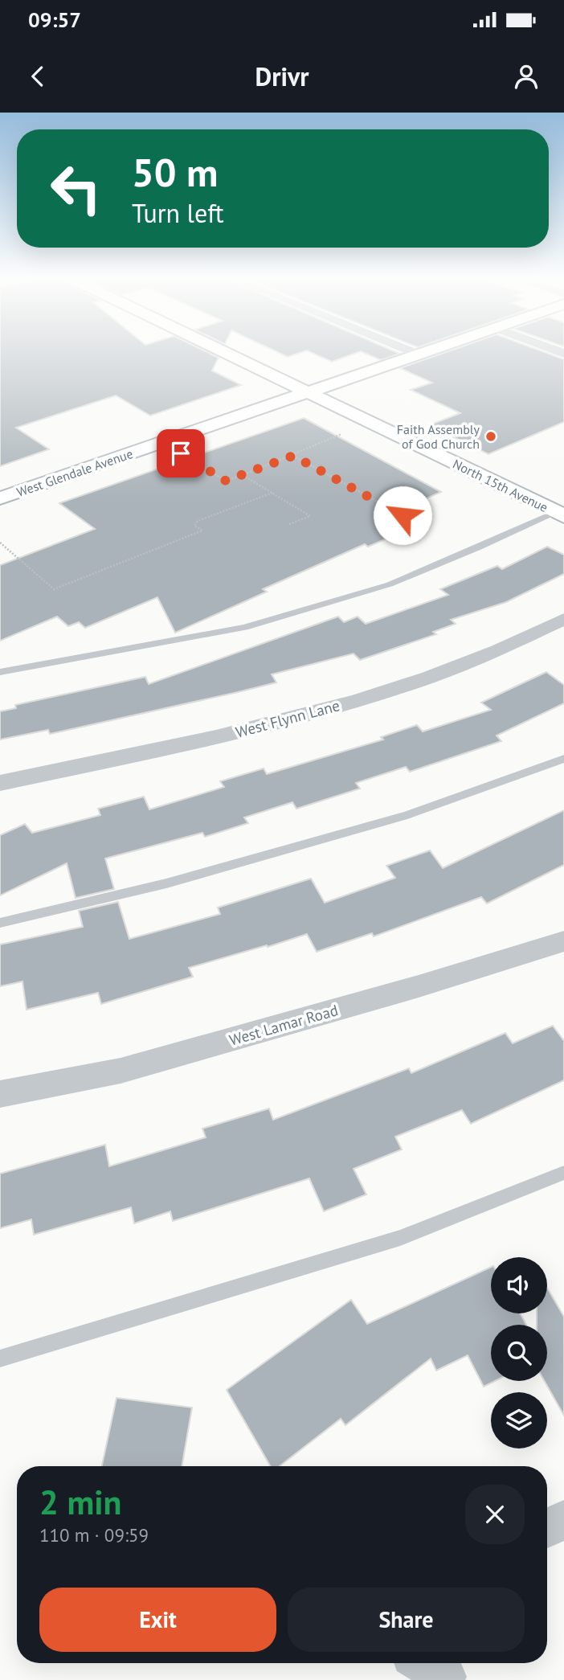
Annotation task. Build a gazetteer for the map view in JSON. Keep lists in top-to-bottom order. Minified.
{"streets":{"street":["West Glendale Avenue","North 15th Avenue","West Flynn Lane","West Lamar Road"]},"crossings":[["West Glendale Avenue","North 15th Avenue"]],"places":["Faith Assembly of God Church"],"page":{"status":"09:57","header":"Drivr","turn":["50 m","Turn left"],"heading":["2 min","110 m · 09:59"],"buttons":["Exit","Share"]}}
